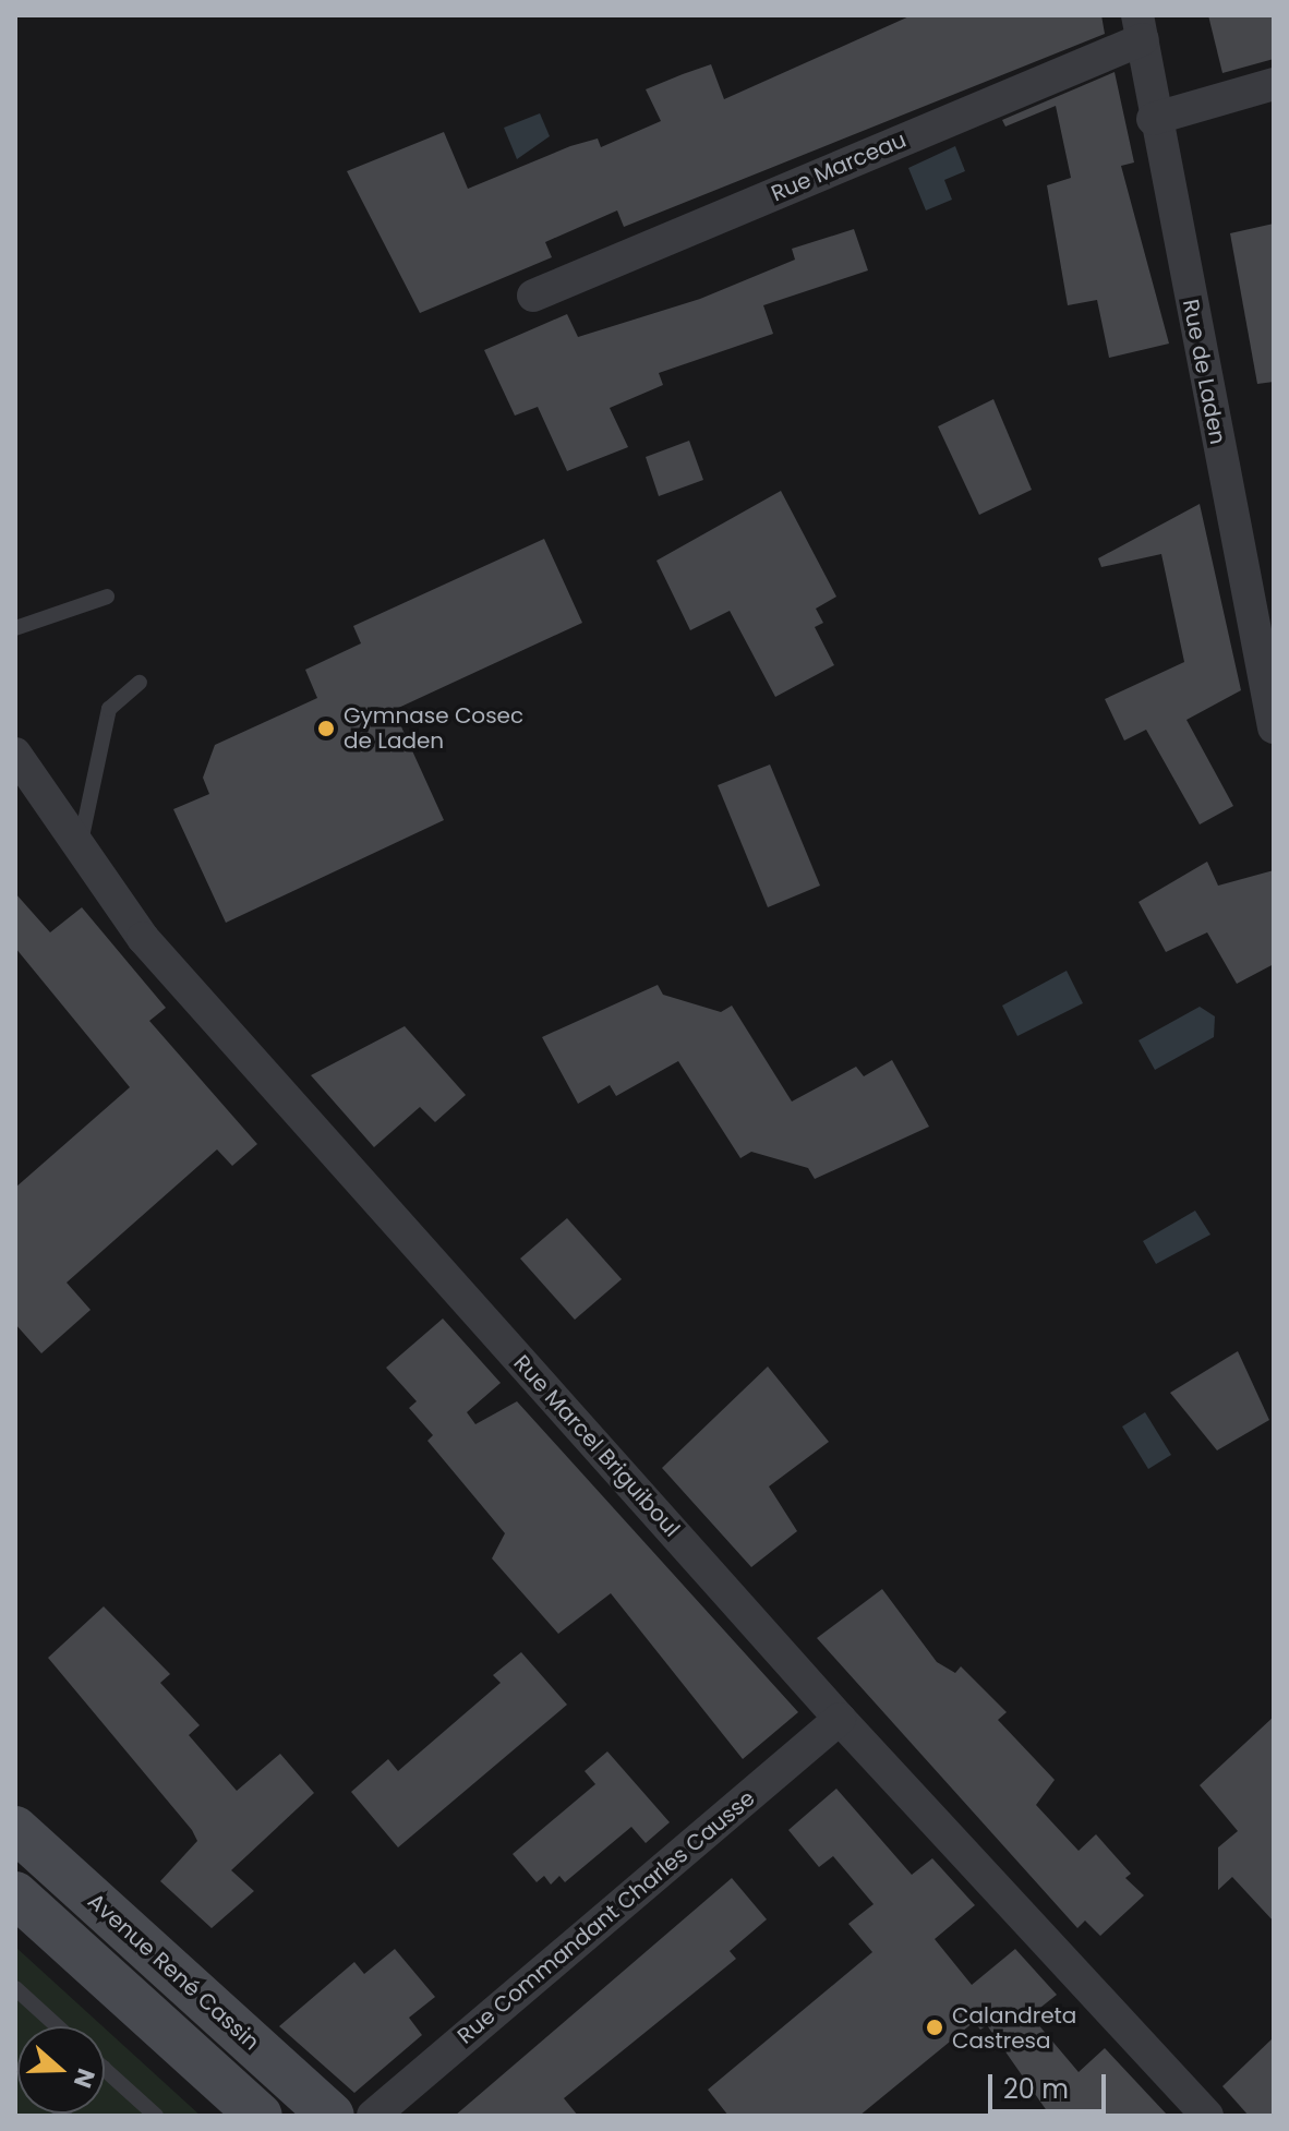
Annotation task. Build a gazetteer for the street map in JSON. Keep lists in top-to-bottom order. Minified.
{"streets":{"main road":["Avenue René Cassin"],"street":["Rue Marceau","Rue de Laden","Rue Marcel Briguiboul","Rue Commandant Charles Causse"]},"crossings":[["Rue Marceau","Rue de Laden"],["Rue Marcel Briguiboul","Rue Commandant Charles Causse"]],"places":["Gymnase Cosec de Laden","Calandreta Castresa"],"scale_bar":"20 m","north":"right"}
